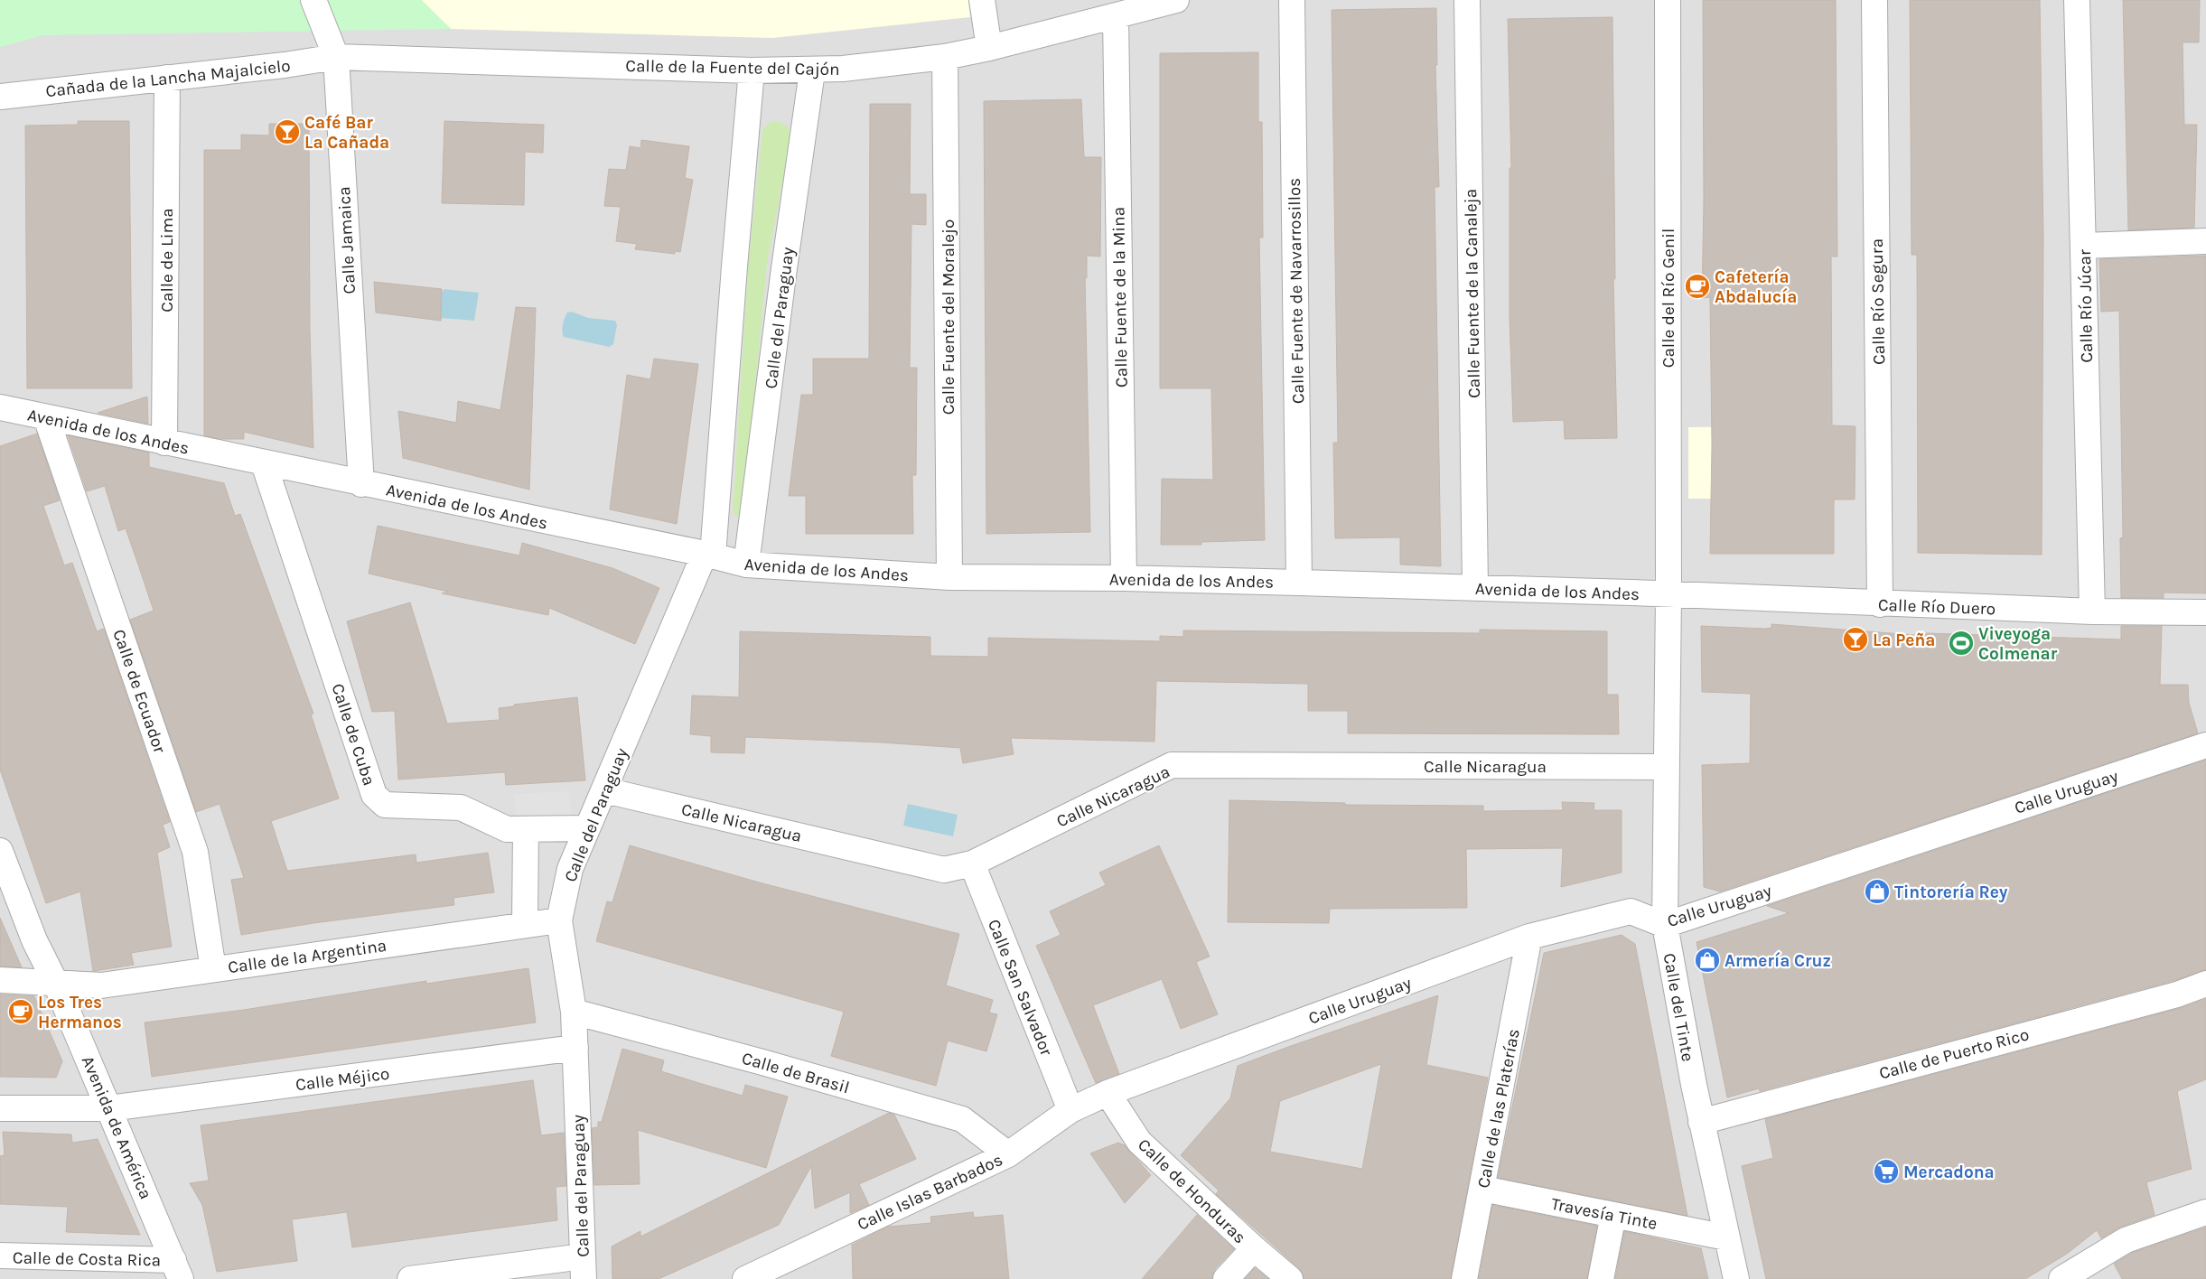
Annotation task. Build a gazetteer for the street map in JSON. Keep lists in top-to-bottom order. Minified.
{"streets":{"street":["Calle de la Fuente del Cajón","Cañada de la Lancha Majalcielo","Calle Jamaica","Calle de Lima","Calle Fuente de Navarrosillos","Calle Fuente de la Canaleja","Calle Fuente de la Mina","Calle del Río Genil","Calle Río Segura","Calle Río Júcar","Calle Fuente del Moralejo","Calle del Paraguay","Avenida de los Andes","Calle Río Duero","Calle de Ecuador","Calle de Cuba","Calle Nicaragua","Calle Uruguay","Calle de la Argentina","Calle San Salvador","Calle del Tinte","Calle de Puerto Rico","Calle de Brasil","Calle Méjico","Calle de las Platerías","Avenida de América","Calle de Honduras","Calle Islas Barbados","Travesía Tinte","Calle de Costa Rica"]},"crossings":[["Calle de la Fuente del Cajón","Cañada de la Lancha Majalcielo"],["Calle de la Fuente del Cajón","Calle Jamaica"],["Calle de la Fuente del Cajón","Calle Fuente de la Mina"],["Calle de la Fuente del Cajón","Calle Fuente del Moralejo"],["Calle de la Fuente del Cajón","Calle del Paraguay"],["Cañada de la Lancha Majalcielo","Calle Jamaica"],["Cañada de la Lancha Majalcielo","Calle de Lima"],["Calle Jamaica","Avenida de los Andes"],["Calle de Lima","Avenida de los Andes"],["Calle Fuente de Navarrosillos","Avenida de los Andes"],["Calle Fuente de la Canaleja","Avenida de los Andes"],["Calle Fuente de la Mina","Avenida de los Andes"],["Calle del Río Genil","Avenida de los Andes"],["Calle del Río Genil","Calle Río Duero"],["Calle del Río Genil","Calle del Tinte"],["Calle Río Segura","Calle Río Duero"],["Calle Río Júcar","Calle Río Duero"],["Calle Fuente del Moralejo","Avenida de los Andes"],["Calle del Paraguay","Avenida de los Andes"],["Calle del Paraguay","Calle de Cuba"],["Calle del Paraguay","Calle Nicaragua"],["Calle del Paraguay","Calle de la Argentina"],["Calle del Paraguay","Calle de Brasil"],["Calle del Paraguay","Calle Méjico"],["Avenida de los Andes","Calle Río Duero"],["Avenida de los Andes","Calle de Ecuador"],["Avenida de los Andes","Calle de Cuba"],["Avenida de los Andes","Calle del Tinte"],["Calle Río Duero","Calle del Tinte"],["Calle de Ecuador","Calle de la Argentina"],["Calle Nicaragua","Calle San Salvador"],["Calle Nicaragua","Calle del Tinte"],["Calle Uruguay","Calle del Tinte"],["Calle Uruguay","Calle de las Platerías"],["Calle Uruguay","Calle de Honduras"],["Calle Uruguay","Calle Islas Barbados"],["Calle de la Argentina","Avenida de América"],["Calle San Salvador","Calle Islas Barbados"],["Calle del Tinte","Calle de Puerto Rico"],["Calle del Tinte","Travesía Tinte"],["Calle de Brasil","Calle Islas Barbados"],["Calle Méjico","Avenida de América"],["Calle de las Platerías","Travesía Tinte"],["Avenida de América","Calle de Costa Rica"],["Calle de Honduras","Calle Islas Barbados"]],"places":{"bar":["Café Bar La Cañada","La Peña"],"cafe":["Cafetería Abdalucía","Los Tres Hermanos"],"sports":["Viveyoga Colmenar"],"shop":["Tintorería Rey","Armería Cruz"],"supermarket":["Mercadona"]}}
